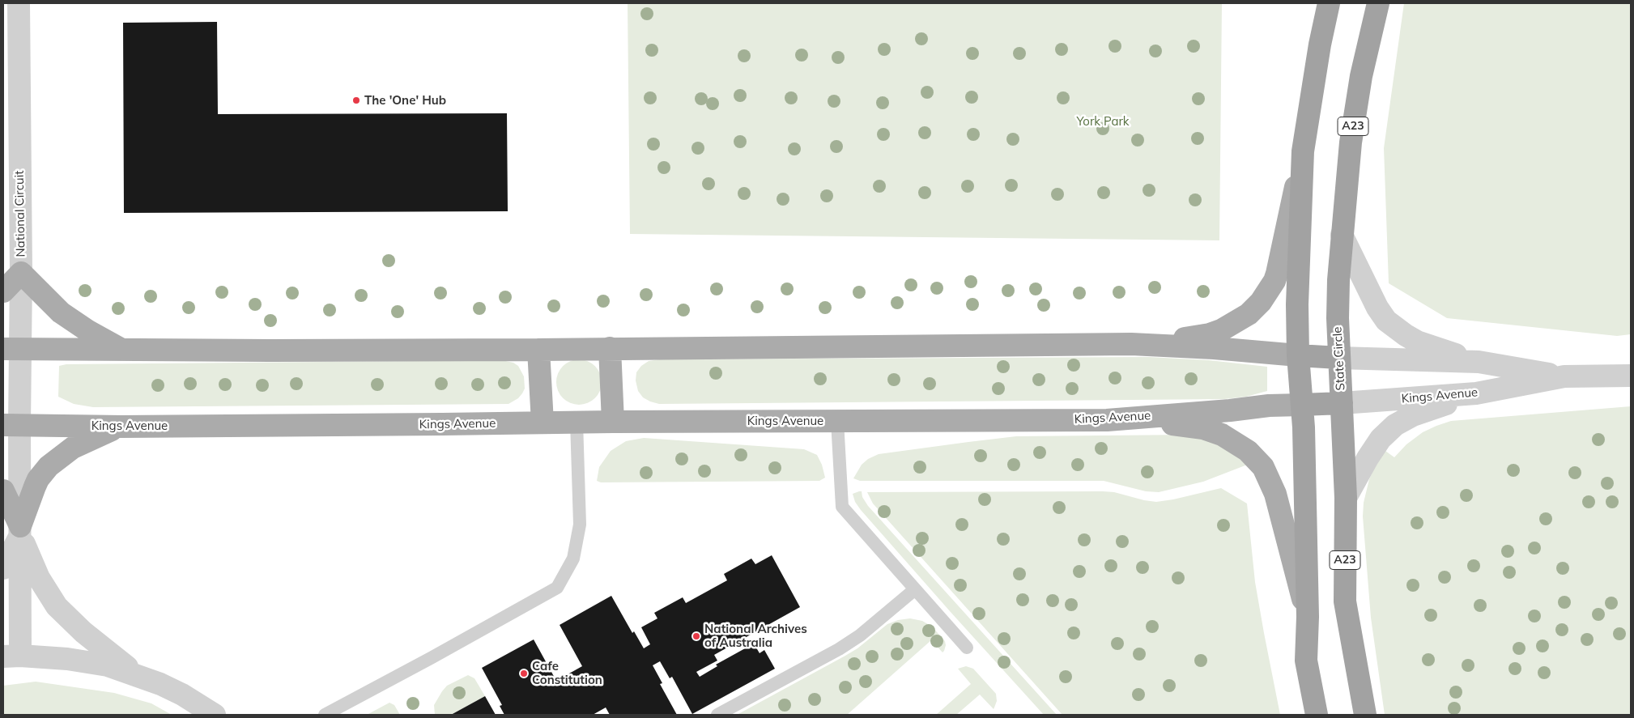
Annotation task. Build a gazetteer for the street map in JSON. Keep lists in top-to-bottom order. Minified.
{"streets":{"highway":["A23","State Circle","Kings Avenue"],"street":["National Circuit"]},"crossings":[["National Circuit","Kings Avenue"],["State Circle","Kings Avenue"]],"parks":["York Park"],"places":["The 'One' Hub","National Archives of Australia","Cafe Constitution"]}
